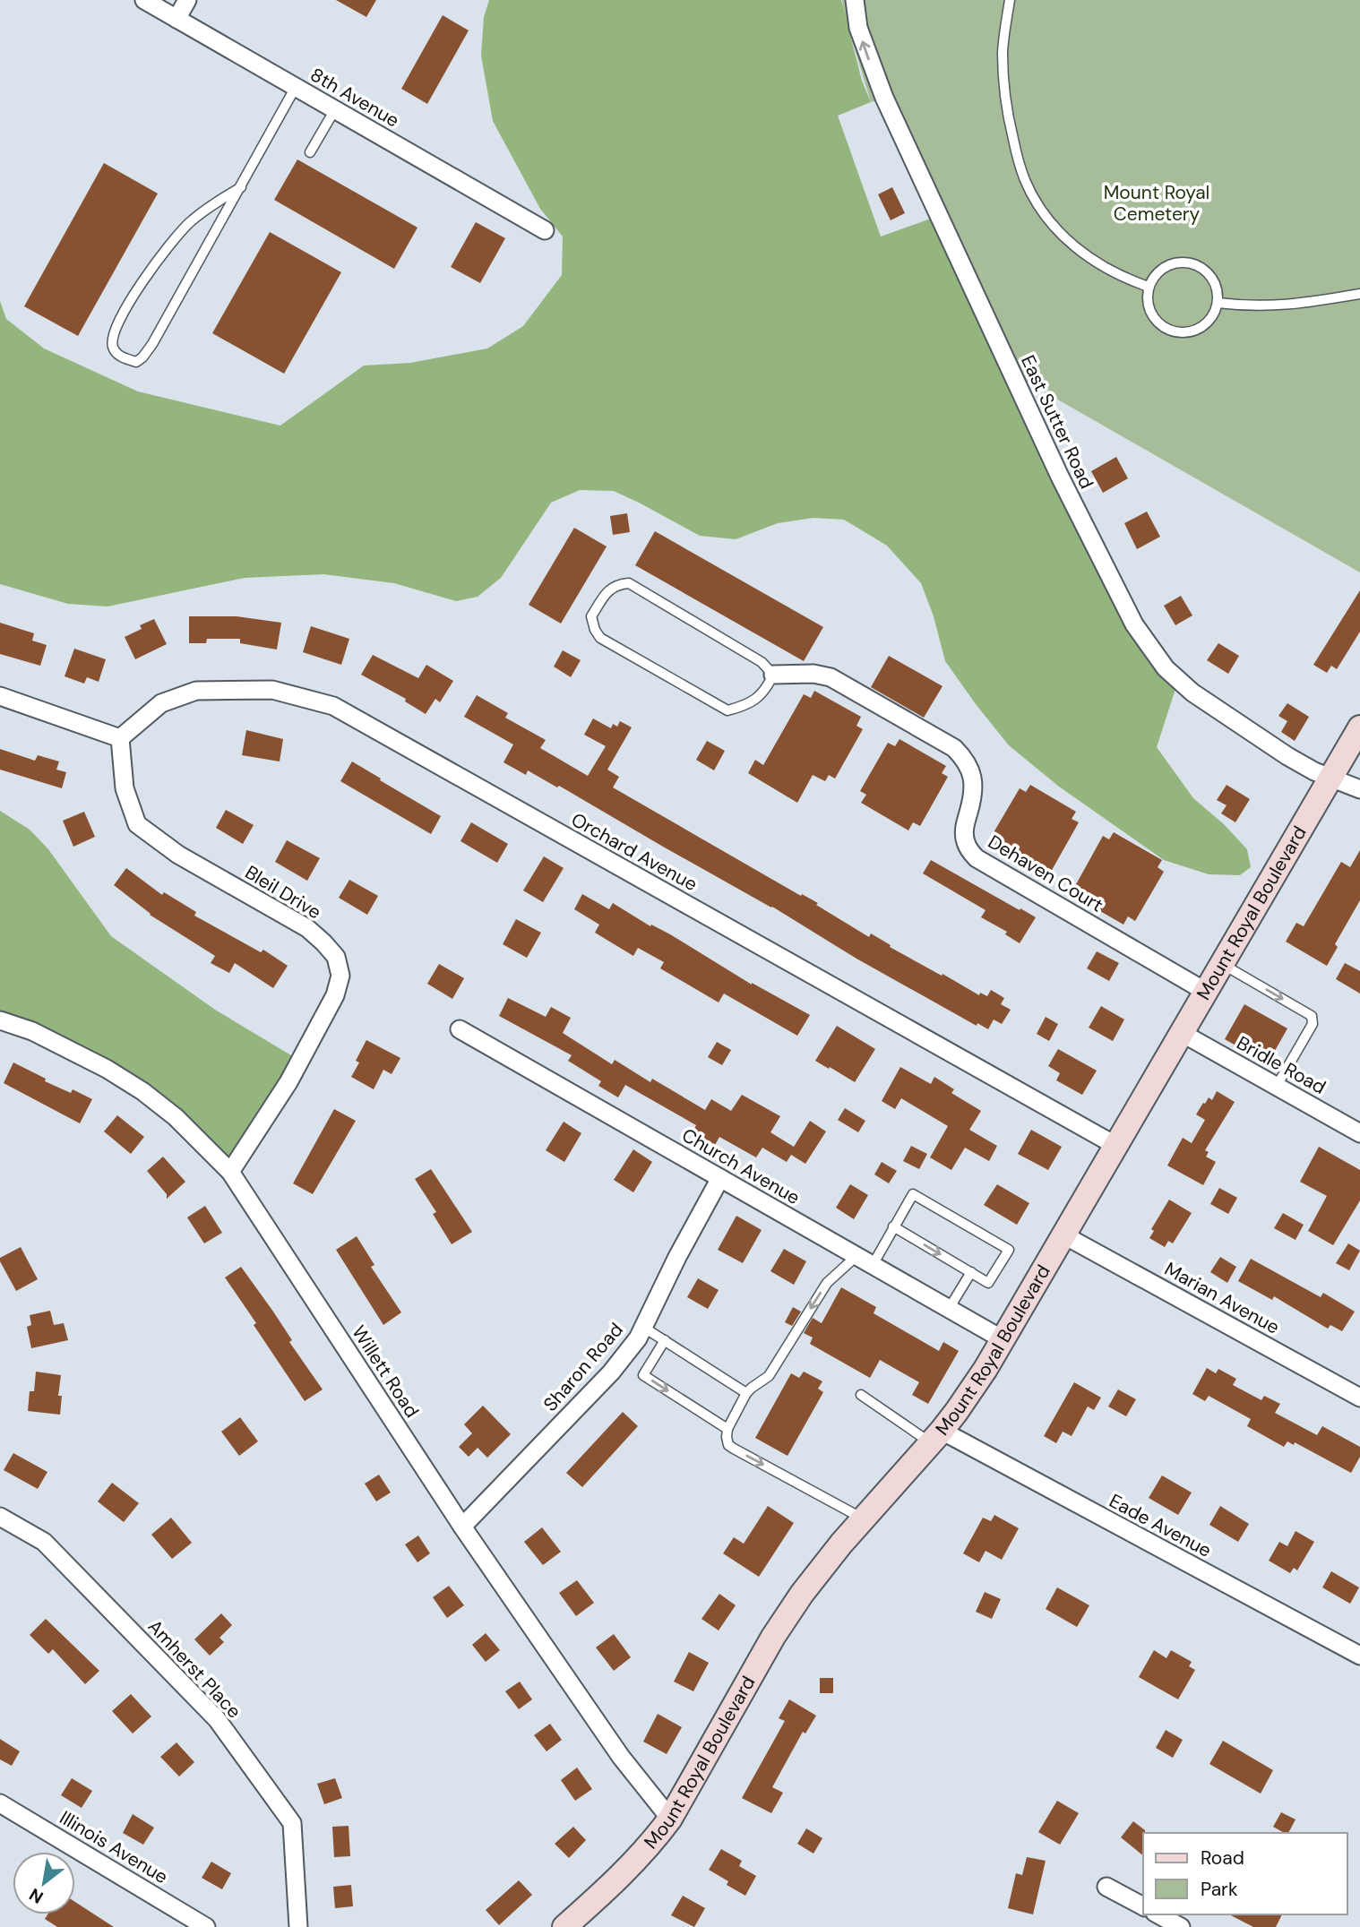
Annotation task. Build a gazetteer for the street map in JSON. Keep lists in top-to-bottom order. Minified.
{"streets":{"main road":["Mount Royal Boulevard"],"street":["8th Avenue","East Sutter Road","Orchard Avenue","Dehaven Court","Bleil Drive","Bridle Road","Church Avenue","Marian Avenue","Sharon Road","Willett Road","Eade Avenue","Amherst Place","Illinois Avenue"]},"crossings":[["East Sutter Road","Mount Royal Boulevard"],["Orchard Avenue","Bleil Drive"],["Orchard Avenue","Mount Royal Boulevard"],["Dehaven Court","Mount Royal Boulevard"],["Bleil Drive","Willett Road"],["Mount Royal Boulevard","Bridle Road"],["Mount Royal Boulevard","Church Avenue"],["Mount Royal Boulevard","Marian Avenue"],["Mount Royal Boulevard","Willett Road"],["Mount Royal Boulevard","Eade Avenue"],["Church Avenue","Sharon Road"],["Sharon Road","Willett Road"]],"one_way":["East Sutter Road"],"parks":["Mount Royal Cemetery"],"legend":["Road","Park"],"north":"bottom left"}
